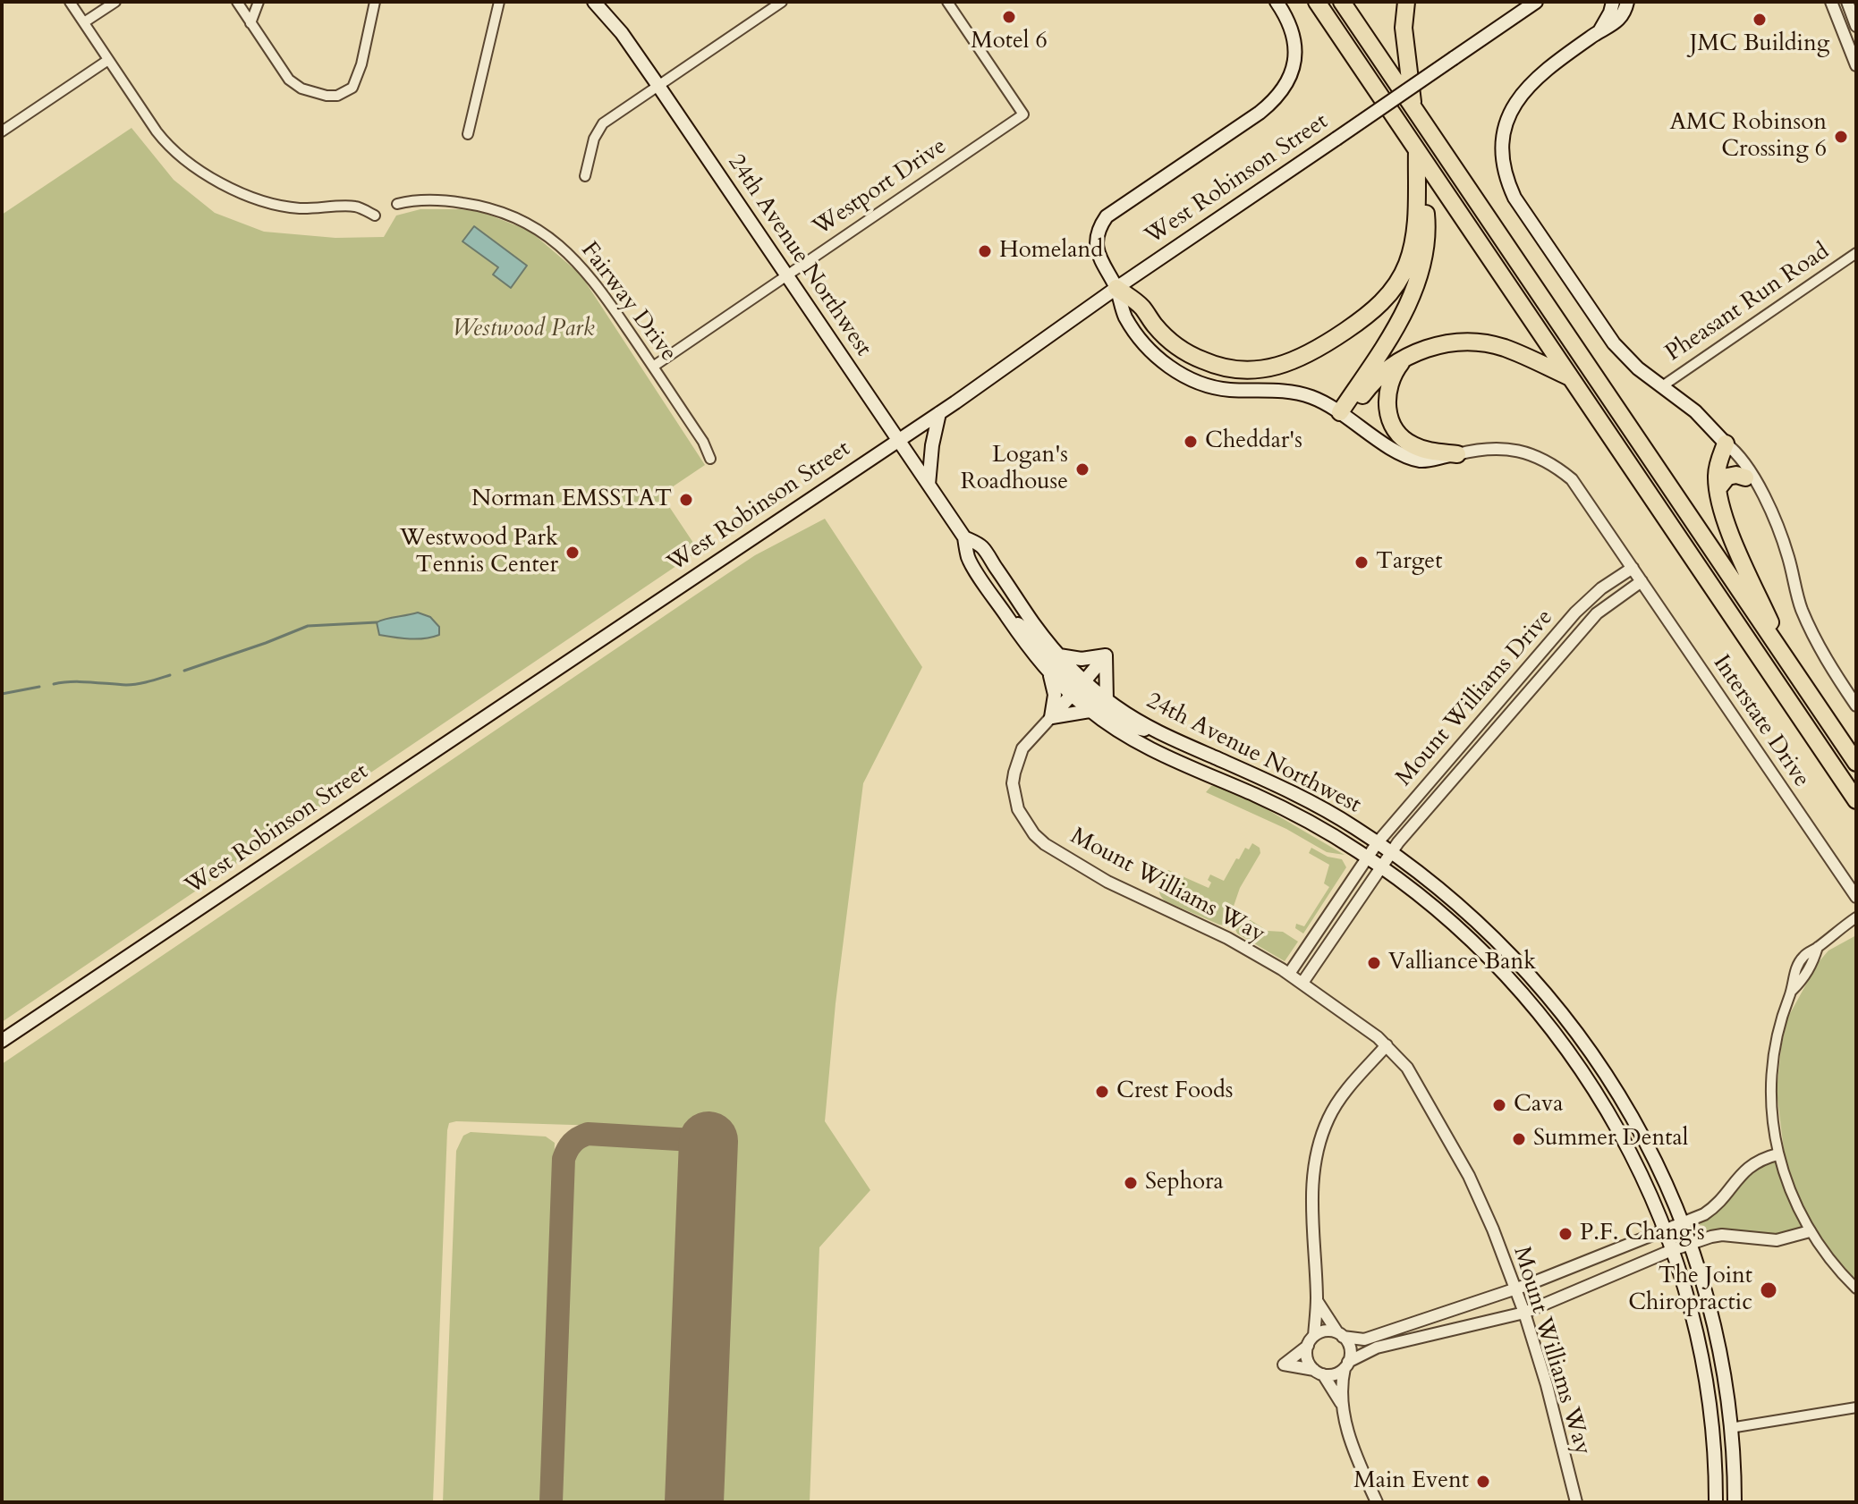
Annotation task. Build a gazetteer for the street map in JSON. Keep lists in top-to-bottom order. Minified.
{"streets":{"main road":["West Robinson Street","24th Avenue Northwest"],"street":["Westport Drive","Fairway Drive","Pheasant Run Road","Mount Williams Drive","Interstate Drive","Mount Williams Way"]},"crossings":[["West Robinson Street","24th Avenue Northwest"],["Westport Drive","24th Avenue Northwest"],["Westport Drive","Fairway Drive"],["24th Avenue Northwest","Mount Williams Drive"],["Mount Williams Drive","Interstate Drive"],["Mount Williams Drive","Mount Williams Way"]],"parks":["Westwood Park"],"places":["Motel 6","JMC Building","AMC Robinson Crossing 6","Homeland","Cheddar's","Logan's Roadhouse","Norman EMSSTAT","Westwood Park Tennis Center","Target","Valliance Bank","Crest Foods","Cava","Summer Dental","Sephora","P.F. Chang's","The Joint Chiropractic","Main Event"]}
